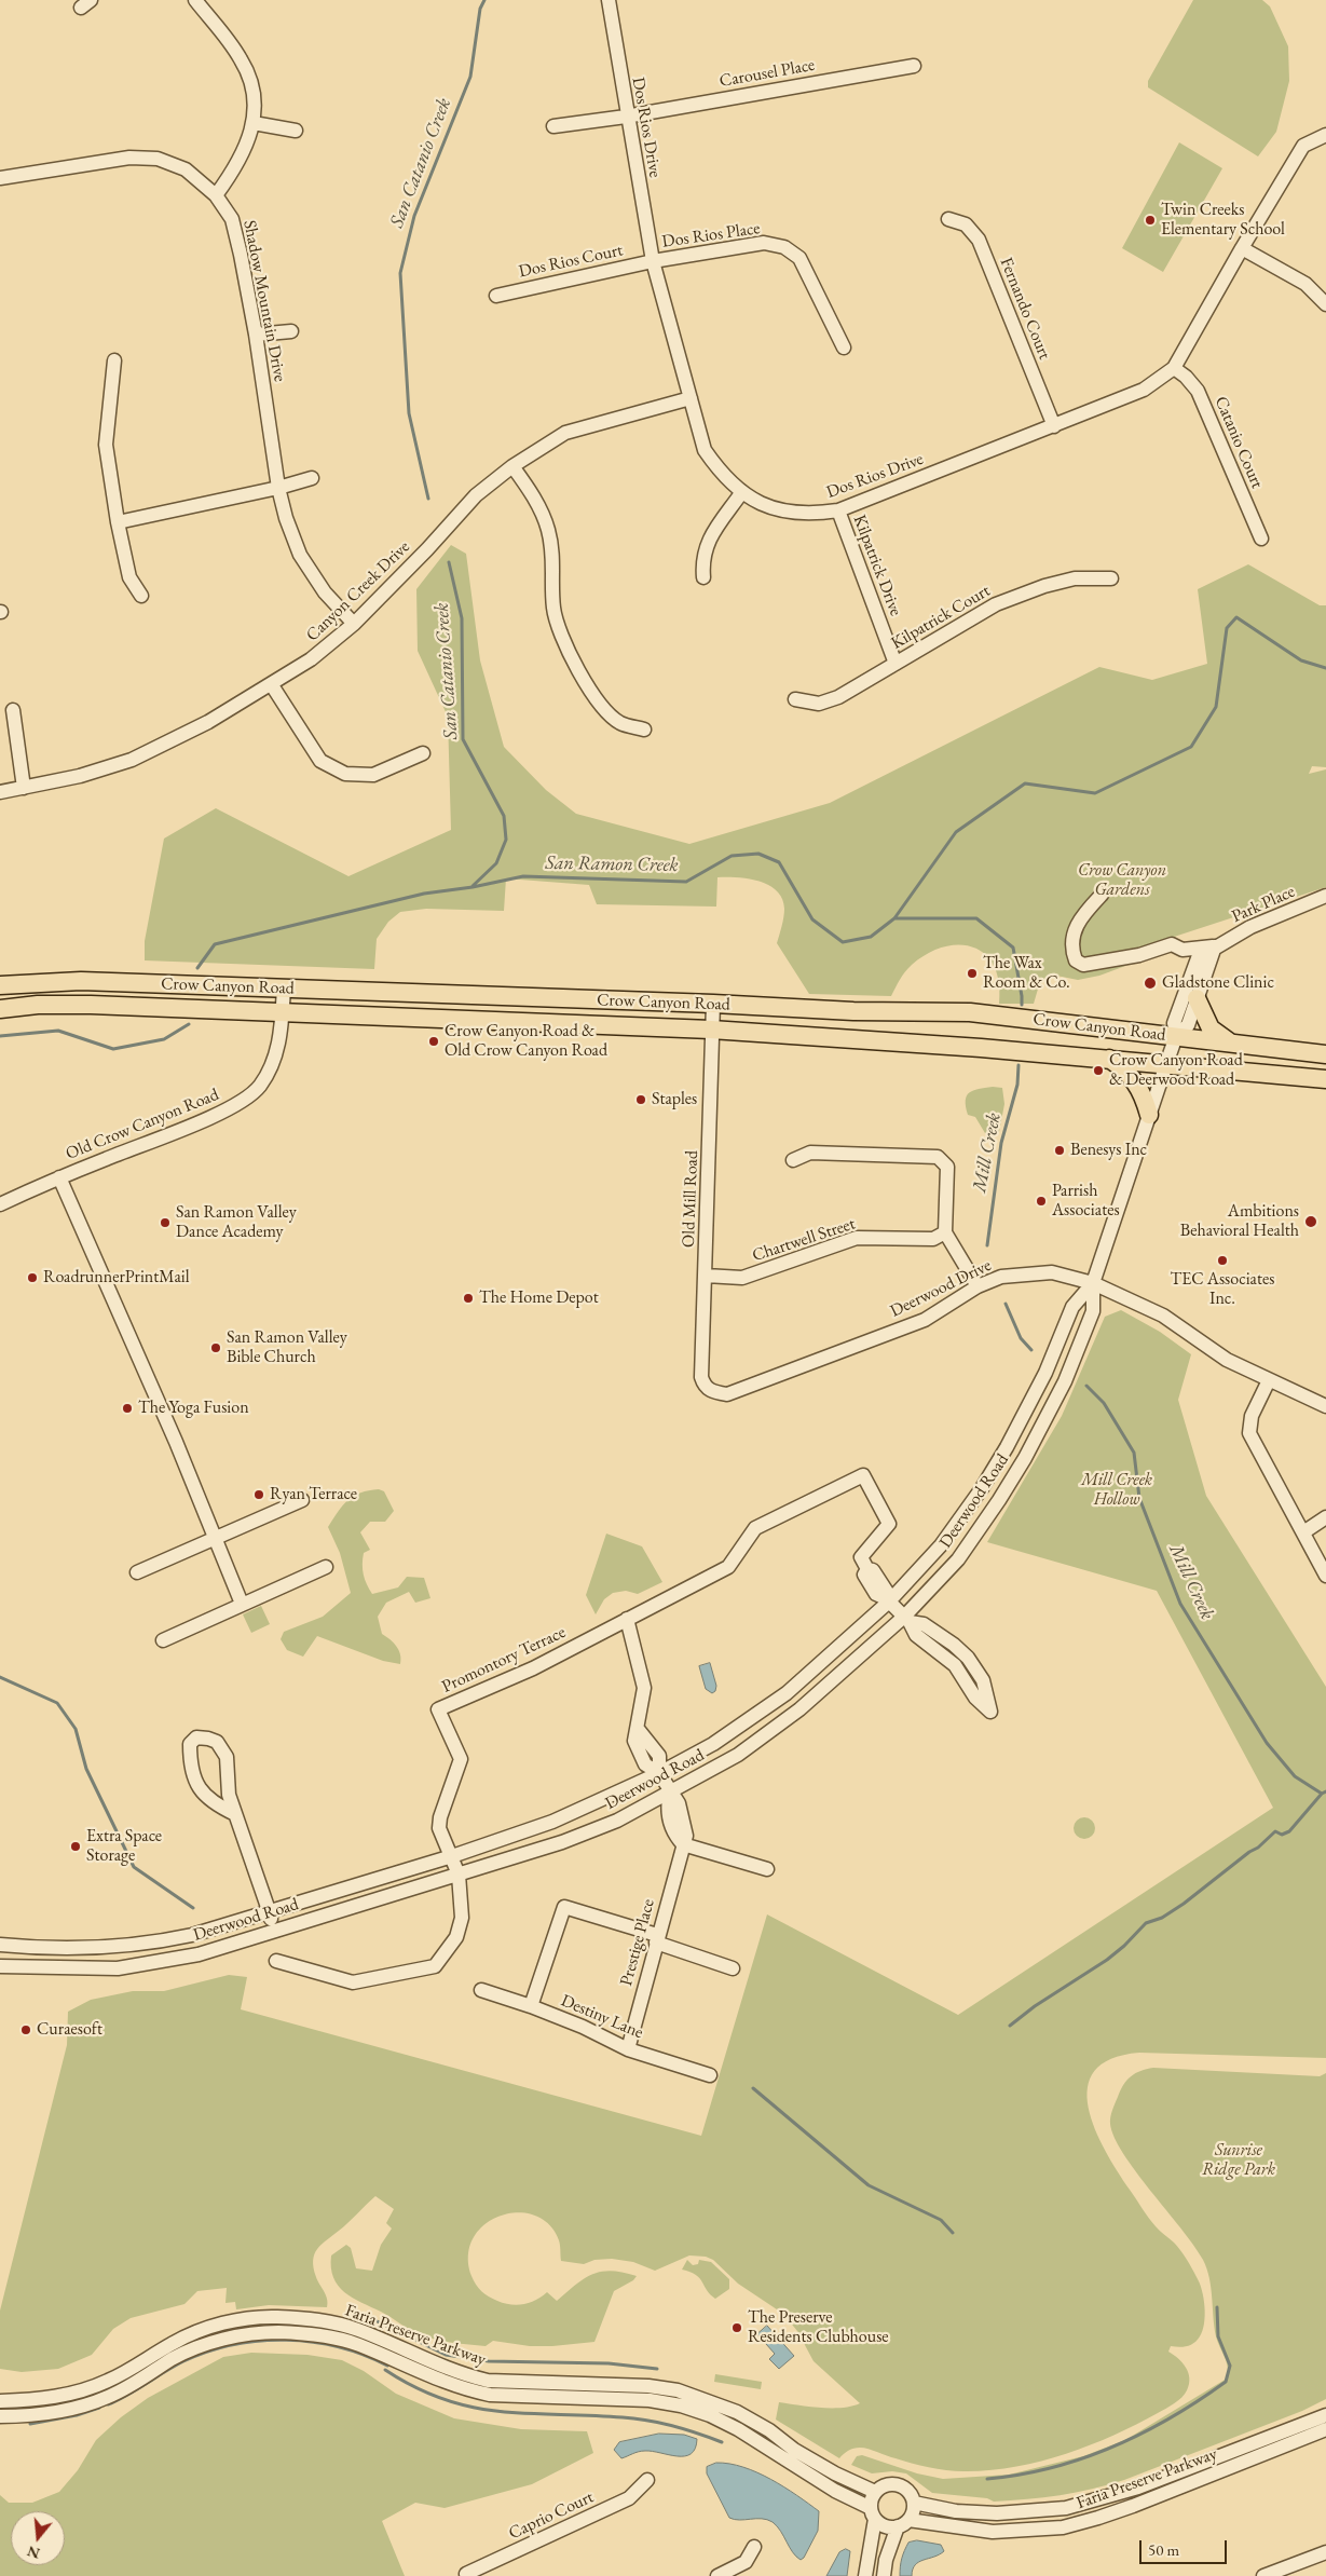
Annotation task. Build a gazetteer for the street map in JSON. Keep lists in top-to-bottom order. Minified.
{"streets":{"main road":["Crow Canyon Road"],"street":["Carousel Place","Dos Rios Drive","Dos Rios Place","Dos Rios Court","Shadow Mountain Drive","Fernando Court","Catanio Court","Kilpatrick Drive","Canyon Creek Drive","Kilpatrick Court","Park Place","Old Crow Canyon Road","Old Mill Road","Chartwell Street","Deerwood Drive","Deerwood Road","Promontory Terrace","Prestige Place","Destiny Lane","Faria Preserve Parkway","Caprio Court"]},"crossings":[["Carousel Place","Dos Rios Drive"],["Dos Rios Drive","Dos Rios Place"],["Dos Rios Drive","Dos Rios Court"],["Dos Rios Drive","Fernando Court"],["Dos Rios Drive","Catanio Court"],["Dos Rios Drive","Kilpatrick Drive"],["Dos Rios Drive","Canyon Creek Drive"],["Dos Rios Place","Dos Rios Court"],["Shadow Mountain Drive","Canyon Creek Drive"],["Kilpatrick Drive","Kilpatrick Court"],["Park Place","Crow Canyon Road"],["Park Place","Deerwood Road"],["Crow Canyon Road","Old Crow Canyon Road"],["Crow Canyon Road","Old Mill Road"],["Crow Canyon Road","Deerwood Road"],["Old Mill Road","Chartwell Street"],["Old Mill Road","Deerwood Drive"],["Deerwood Drive","Deerwood Road"],["Deerwood Road","Promontory Terrace"],["Prestige Place","Destiny Lane"]],"water":["San Catanio Creek","San Ramon Creek","Mill Creek"],"parks":["Crow Canyon Gardens","Mill Creek Hollow","Sunrise Ridge Park"],"places":["Twin Creeks Elementary School","The Wax Room & Co.","Gladstone Clinic","Crow Canyon Road & Old Crow Canyon Road","Crow Canyon Road & Deerwood Road","Staples","Benesys Inc","Parrish Associates","Ambitions Behavioral Health","San Ramon Valley Dance Academy","TEC Associates Inc.","RoadrunnerPrintMail","The Home Depot","San Ramon Valley Bible Church","The Yoga Fusion","Ryan Terrace","Extra Space Storage","Curaesoft","The Preserve Residents Clubhouse"],"scale_bar":"50 m","north":"bottom"}
